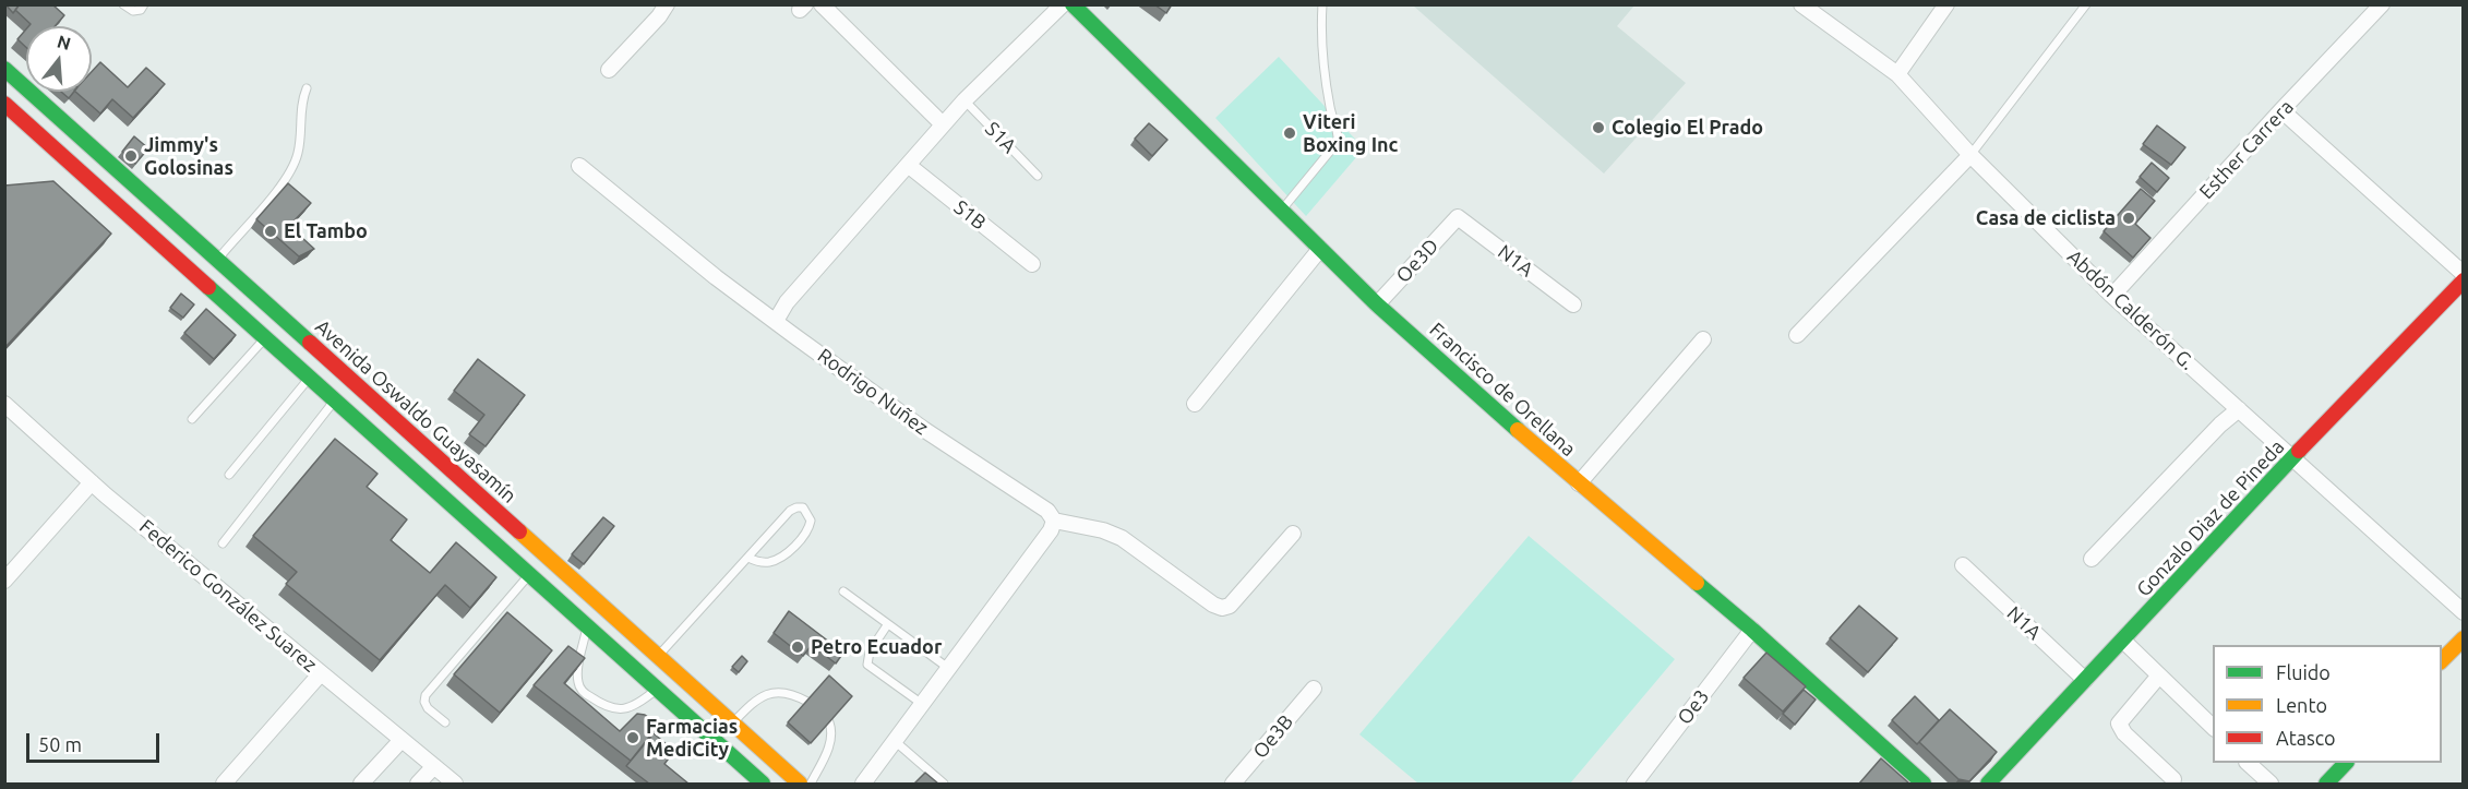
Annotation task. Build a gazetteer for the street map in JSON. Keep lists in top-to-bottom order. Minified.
{"streets":{"main road":["Francisco de Orellana","Avenida Oswaldo Guayasamín","Gonzalo Diaz de Pineda"],"street":["Esther Carrera","S1B","Oe3D","N1A","Abdón Calderón G.","Rodrigo Nuñez","Federico González Suarez","Oe3","Oe3B"],"lane":["S1A"]},"crossings":[["Esther Carrera","Abdón Calderón G."],["Oe3D","N1A"],["Oe3D","Francisco de Orellana"],["N1A","Gonzalo Diaz de Pineda"],["Abdón Calderón G.","Gonzalo Diaz de Pineda"],["Francisco de Orellana","Oe3"]],"places":["Colegio El Prado","Viteri Boxing Inc","Jimmy's Golosinas","Casa de ciclista","El Tambo","Petro Ecuador","Farmacias MediCity"],"legend":["Fluido","Lento","Atasco"],"scale_bar":"50 m","north":"top"}
